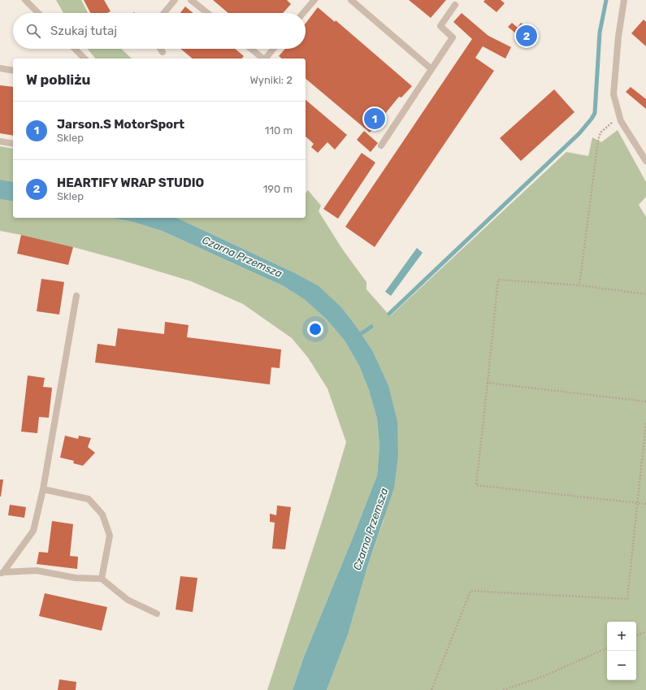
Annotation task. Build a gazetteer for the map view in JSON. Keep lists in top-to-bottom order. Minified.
{"water":["Czarna Przemsza"],"page":{"search":"Szukaj tutaj","pins":["2","1"],"heading":["W pobliżu","Wyniki: 2"],"list":[{"mark":"1","name":"Jarson.S MotorSport","note":"Sklep","value":"110 m"},{"mark":"2","name":"HEARTIFY WRAP STUDIO","note":"Sklep","value":"190 m"}],"map_buttons":["+","−"]}}
